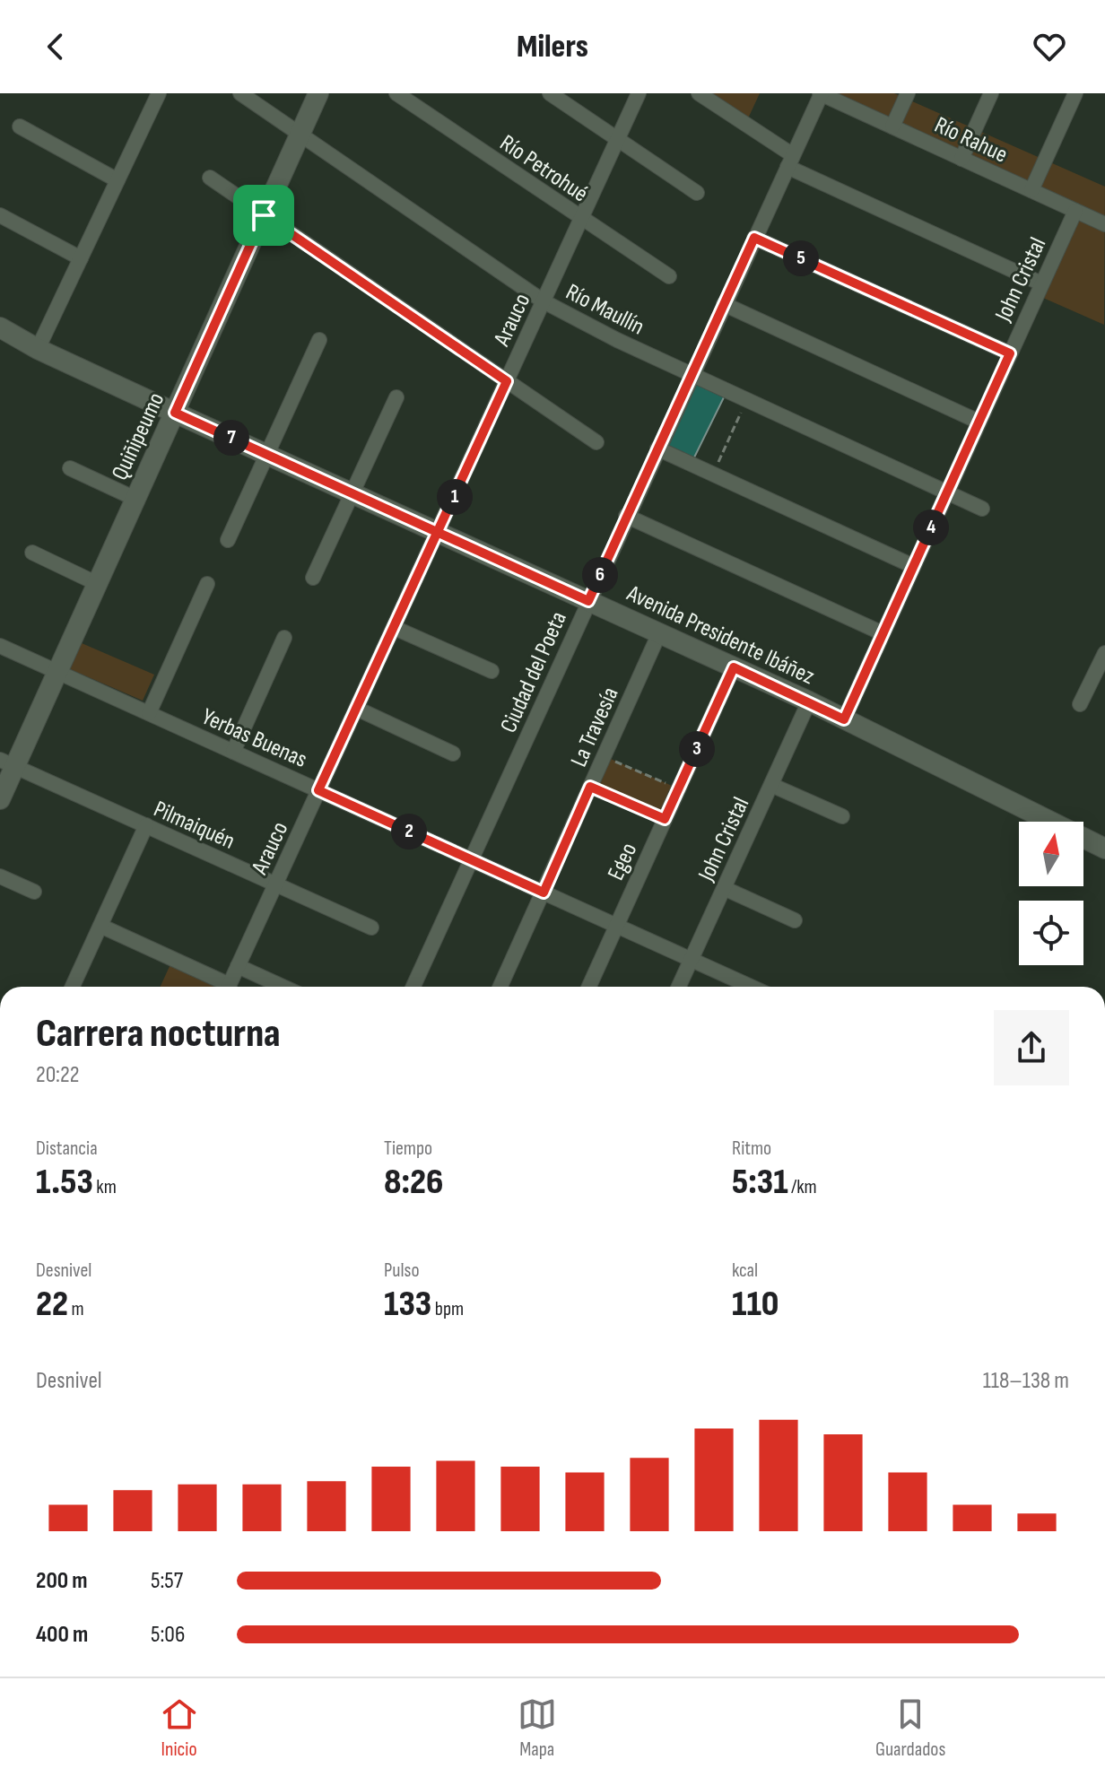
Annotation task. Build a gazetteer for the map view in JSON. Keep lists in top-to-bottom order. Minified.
{"streets":{"street":["Río Rahue","Río Petrohué","John Cristal","Río Maullín","Arauco","Quiñipeumo","Avenida Presidente Ibáñez","Ciudad del Poeta","La Travesía","Yerbas Buenas","Pilmaiquén","Egeo"]},"crossings":[["Río Rahue","John Cristal"],["Río Rahue","Ciudad del Poeta"],["Río Petrohué","Arauco"],["John Cristal","Río Maullín"],["John Cristal","Avenida Presidente Ibáñez"],["John Cristal","Yerbas Buenas"],["Río Maullín","Arauco"],["Río Maullín","Quiñipeumo"],["Río Maullín","Ciudad del Poeta"],["Arauco","Avenida Presidente Ibáñez"],["Arauco","Yerbas Buenas"],["Arauco","Pilmaiquén"],["Quiñipeumo","Avenida Presidente Ibáñez"],["Quiñipeumo","Yerbas Buenas"],["Quiñipeumo","Pilmaiquén"],["Avenida Presidente Ibáñez","Ciudad del Poeta"],["Avenida Presidente Ibáñez","La Travesía"],["Avenida Presidente Ibáñez","Egeo"],["Ciudad del Poeta","Yerbas Buenas"],["La Travesía","Yerbas Buenas"],["Yerbas Buenas","Egeo"]],"north":"top","page":{"header":"Milers","pins":["5","7","1","4","6","3","2"],"heading":["Carrera nocturna","20:22"],"stats":[["Distancia","1.53 km"],["Tiempo","8:26"],["Ritmo","5:31 /km"],["Desnivel","22 m"],["Pulso","133 bpm"],["kcal","110"]],"chart":["Desnivel","118–138 m"],"list":[{"name":"200 m","note":"5:57"},{"name":"400 m","note":"5:06"}],"tabs":["Inicio","Mapa","Guardados"]}}
